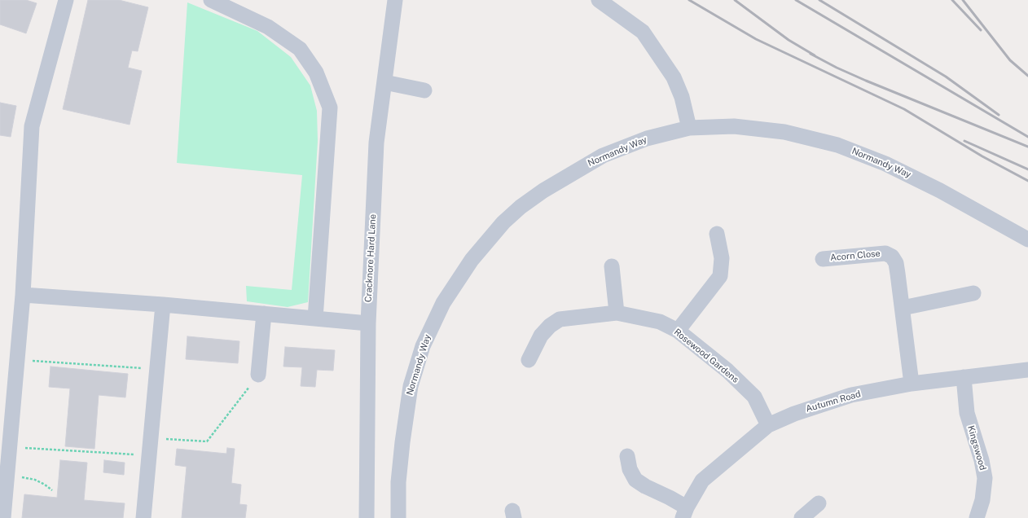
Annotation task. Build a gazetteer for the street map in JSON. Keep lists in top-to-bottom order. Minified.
{"streets":{"street":["Normandy Way","Acorn Close","Cracknore Hard Lane","Rosewood Gardens","Autumn Road","Kingswood"]},"crossings":[["Acorn Close","Autumn Road"],["Rosewood Gardens","Autumn Road"],["Autumn Road","Kingswood"]]}
